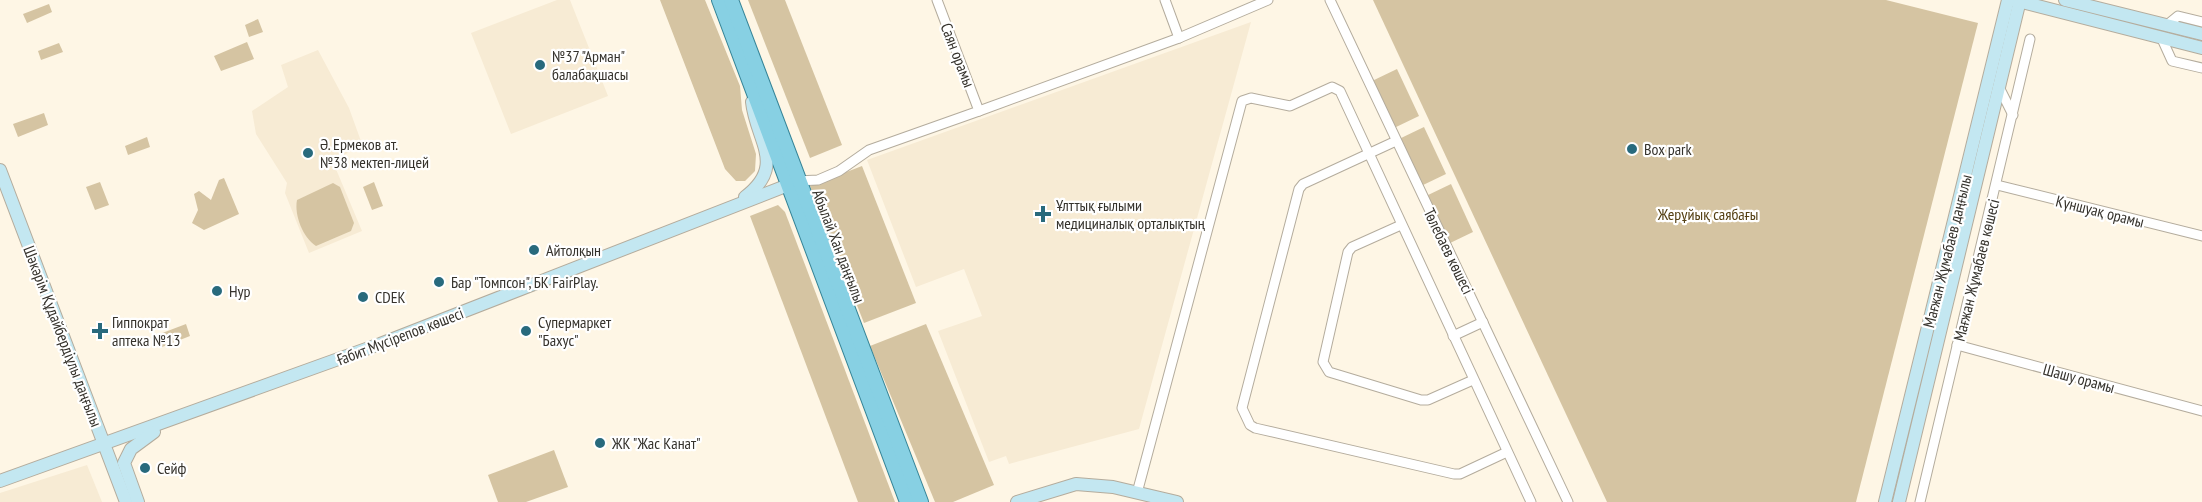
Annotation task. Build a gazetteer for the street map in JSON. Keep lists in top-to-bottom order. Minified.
{"streets":{"main road":["Абылай Хан даңғылы","Мағжан Жұмабаев даңғылы","Шәкәрім Құдайбердіұлы даңғылы","Ғабит Мүсірепов көшесі"],"street":["Саян орамы","Күншуақ орамы","Төлебаев көшесі","Мағжан Жұмабаев көшесі","Шашу орамы"]},"crossings":[["Күншуақ орамы","Мағжан Жұмабаев көшесі"],["Абылай Хан даңғылы","Ғабит Мүсірепов көшесі"],["Мағжан Жұмабаев көшесі","Шашу орамы"],["Шәкәрім Құдайбердіұлы даңғылы","Ғабит Мүсірепов көшесі"]],"parks":["Жерұйық саябағы"],"places":{"other":["№37 \"Арман\" балабақшасы","Box park","Ә. Ермеков ат. №38 мектеп-лицей","Айтолқын","Бар \"Томпсон\", БК FairPlay.","Нур","CDEK","Супермаркет \"Бахус\"","ЖК \"Жас Канат\"","Сейф"],"health":["Ұлттық ғылыми медициналық орталықтың","Гиппократ аптека №13"]}}
